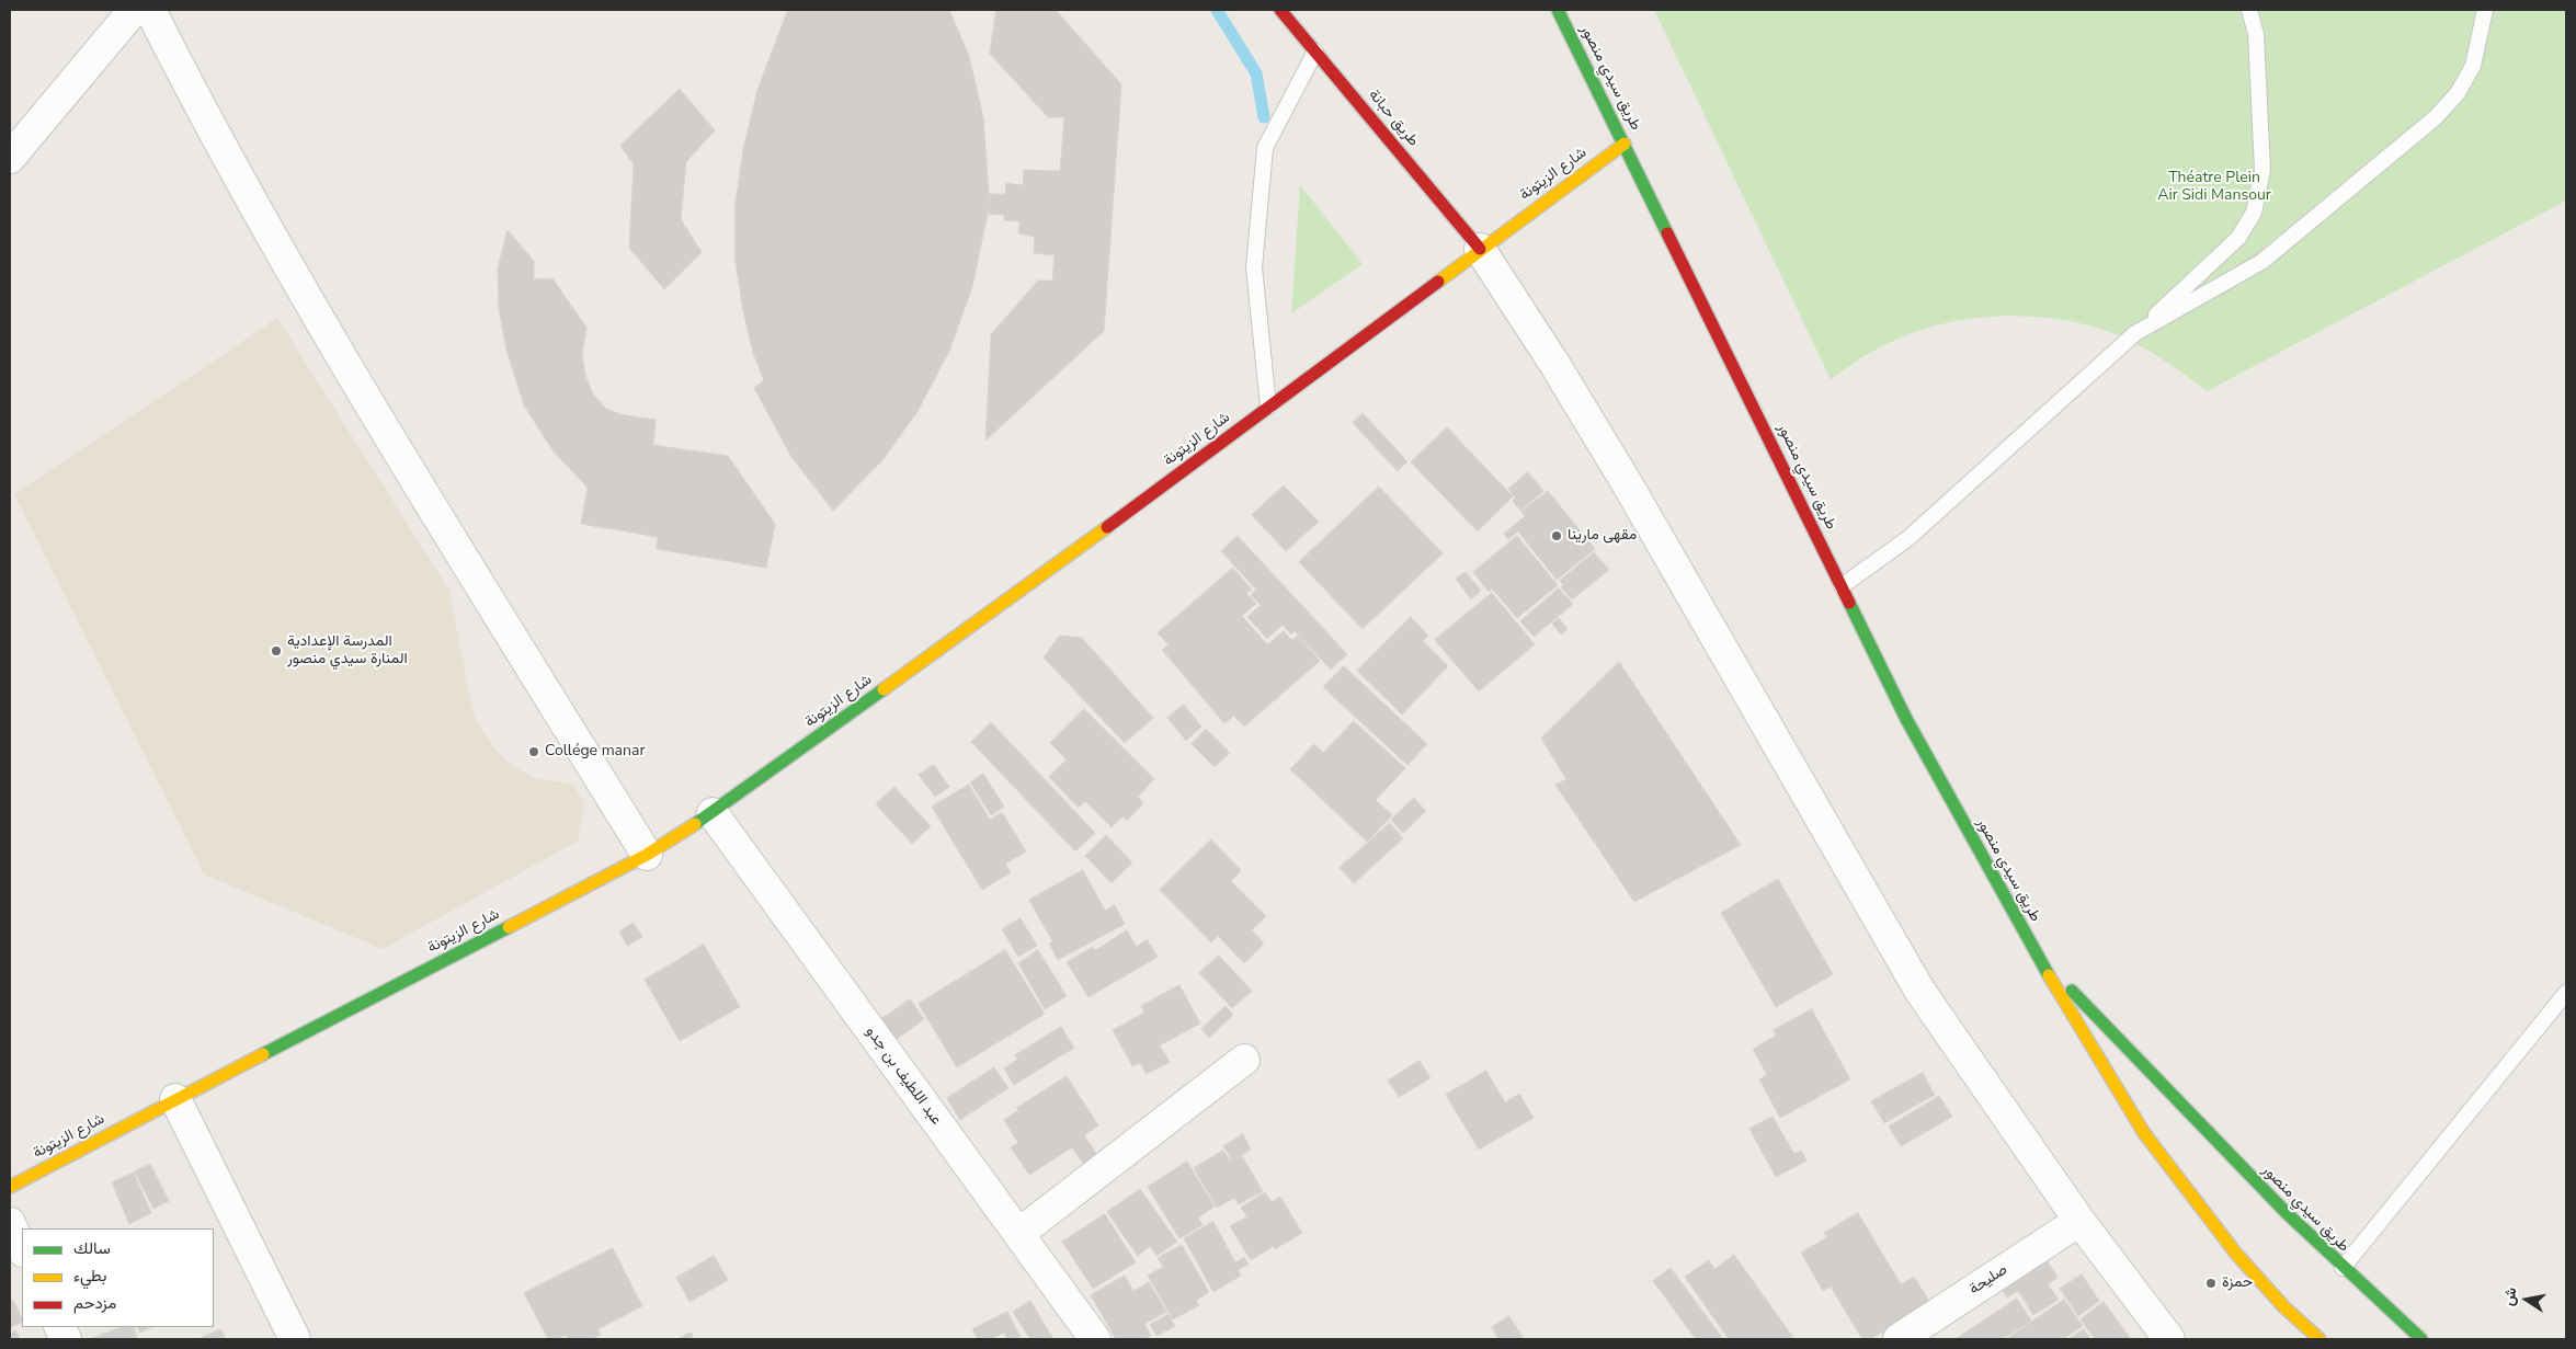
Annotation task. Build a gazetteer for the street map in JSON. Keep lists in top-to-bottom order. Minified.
{"streets":{"street":["طريق سيدي منصور","طريق حبانة","شارع الزيتونة","عبد اللطيف بن جدو","صليحة"]},"crossings":[["طريق سيدي منصور","شارع الزيتونة"],["طريق حبانة","شارع الزيتونة"],["شارع الزيتونة","عبد اللطيف بن جدو"]],"parks":["Théatre Plein Air Sidi Mansour"],"places":["مقهى مارينا","المدرسة الإعدادية المنارة سيدي منصور","Collége manar","حمزة"],"legend":["سالك","بطيء","مزدحم"],"north":"left"}
